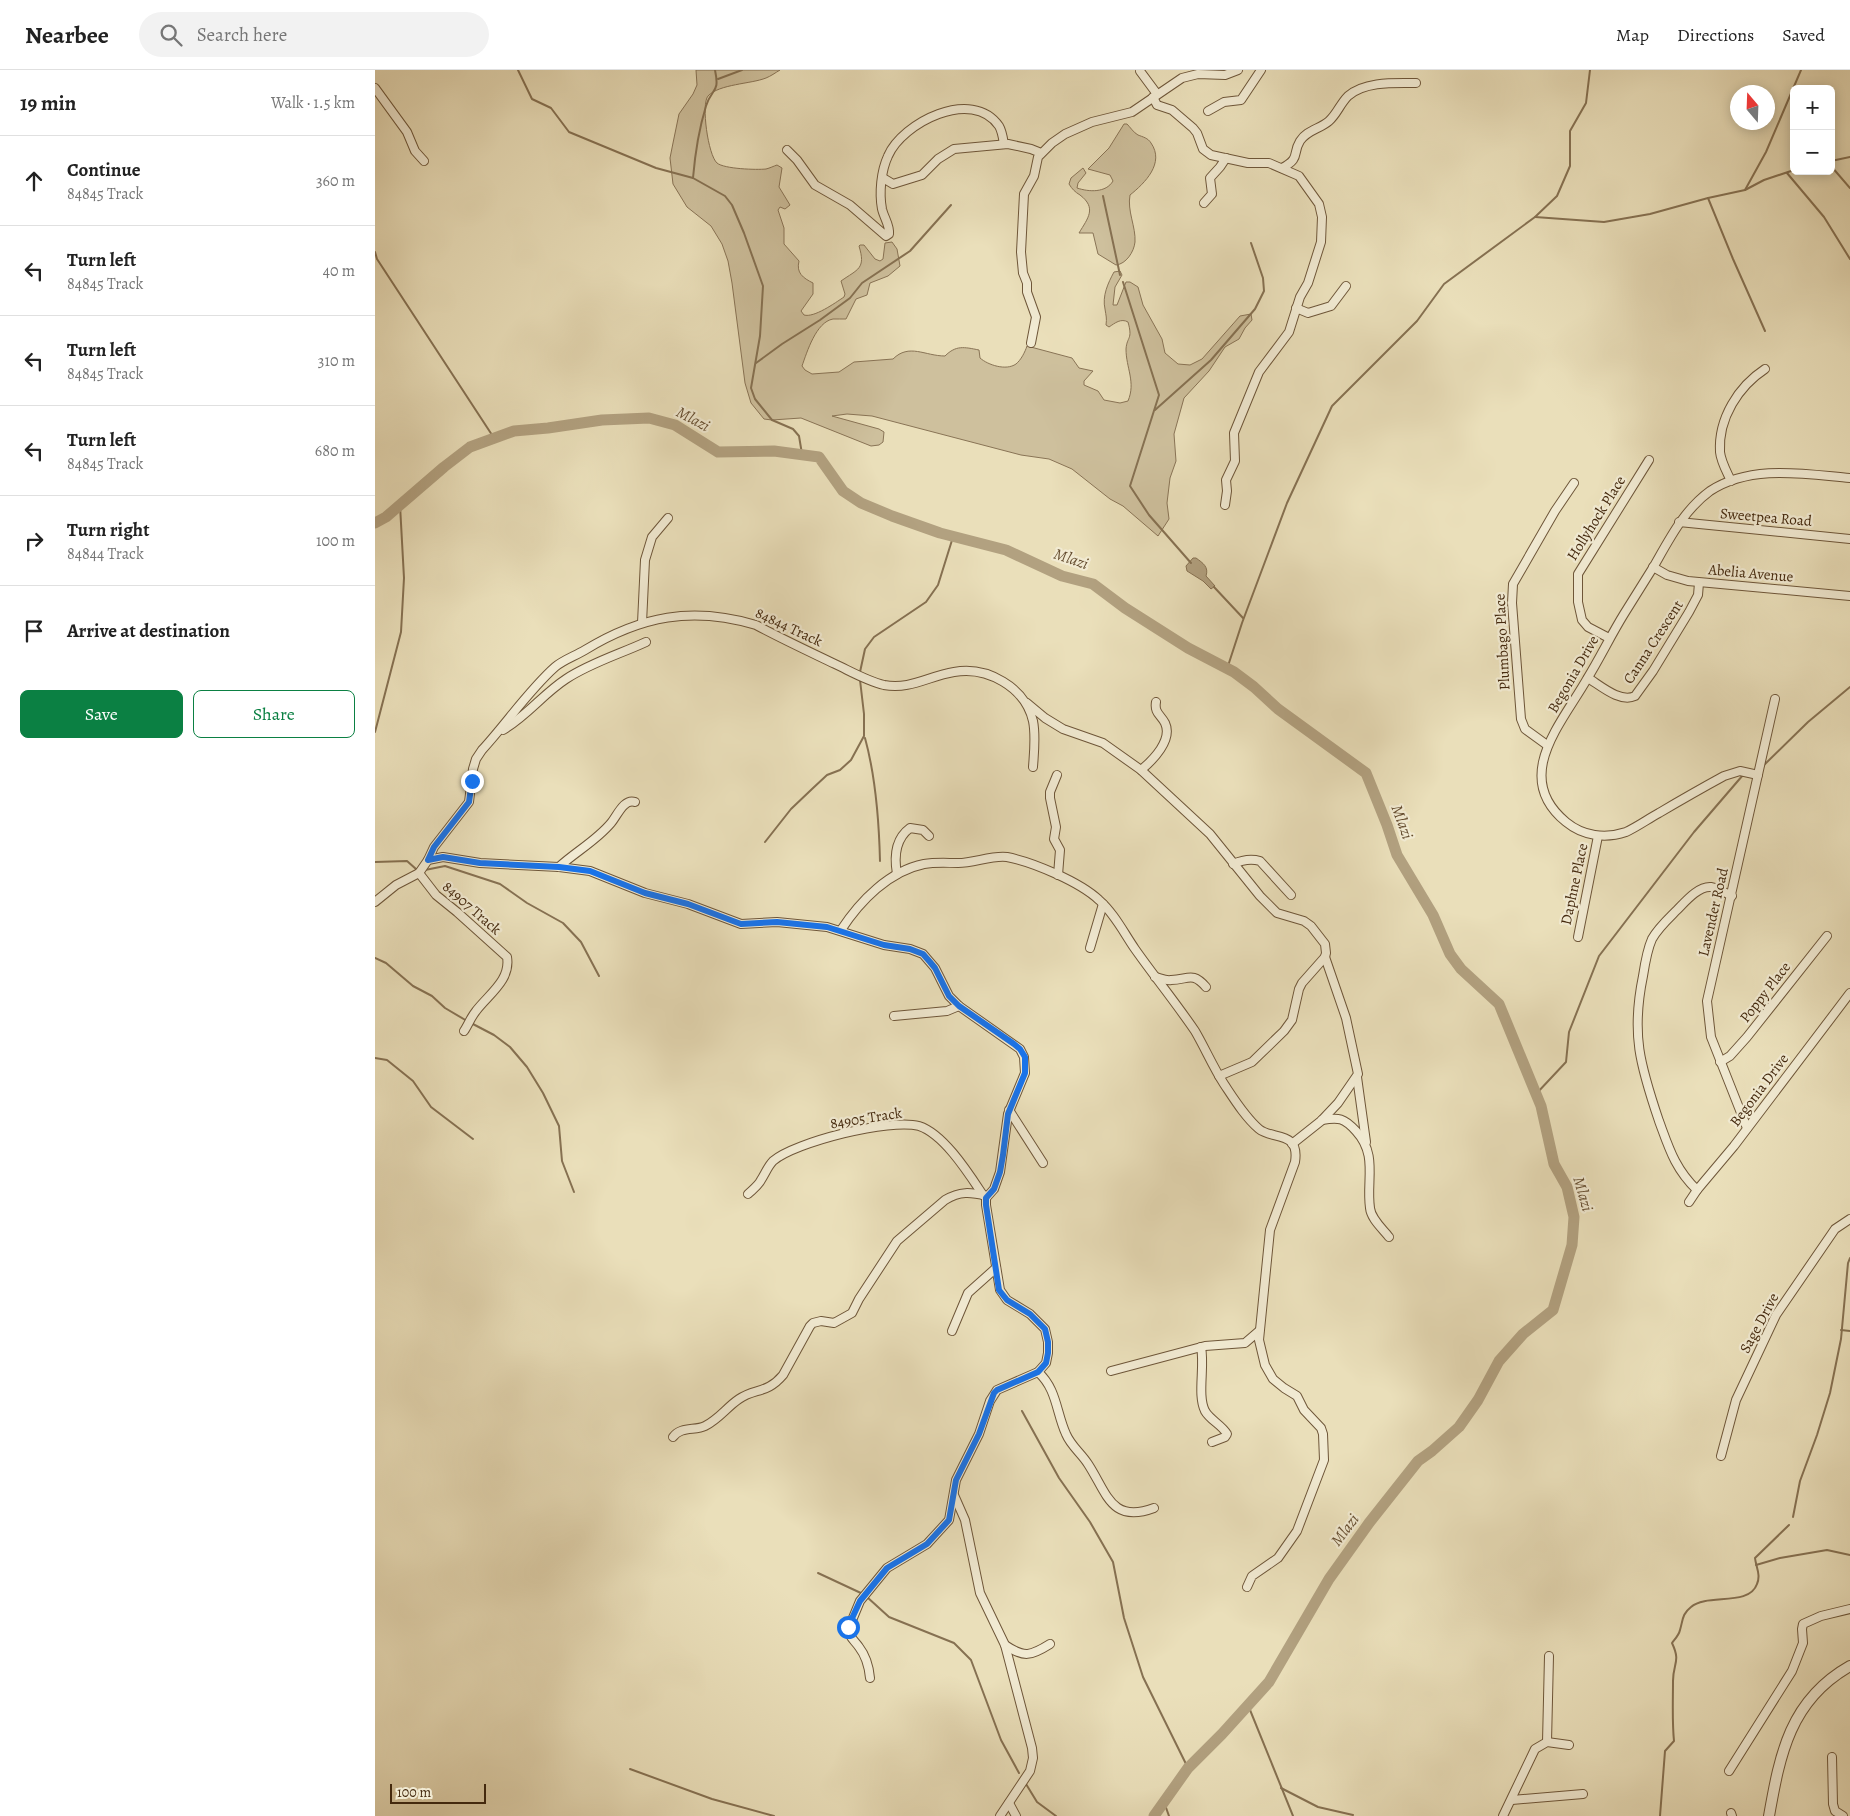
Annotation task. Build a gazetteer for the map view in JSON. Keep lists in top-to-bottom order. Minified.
{"streets":{"street":["Sweetpea Road","Hollyhock Place","Abelia Avenue","84844 Track","Plumbago Place","Canna Crescent","Begonia Drive","Daphne Place","84907 Track","Lavender Road","Poppy Place","84905 Track","Sage Drive"]},"crossings":[["Sweetpea Road","Begonia Drive"],["Hollyhock Place","Begonia Drive"],["Abelia Avenue","Canna Crescent"],["Abelia Avenue","Begonia Drive"],["84844 Track","84907 Track"],["Plumbago Place","Begonia Drive"],["Canna Crescent","Begonia Drive"],["Begonia Drive","Daphne Place"],["Begonia Drive","Lavender Road"],["Lavender Road","Poppy Place"]],"water":["Mlazi"],"scale_bar":"100 m","north":"top","page":{"header":"Nearbee","search":"Search here","nav":["Map","Directions","Saved"],"heading":["19 min","Walk · 1.5 km"],"map_buttons":["+","−"],"list":[["Continue","84845 Track","360 m"],["Turn left","84845 Track","40 m"],["Turn left","84845 Track","310 m"],["Turn left","84845 Track","680 m"],["Turn right","84844 Track","100 m"],"Arrive at destination"],"buttons":["Save","Share"],"scale":"100 m"}}
